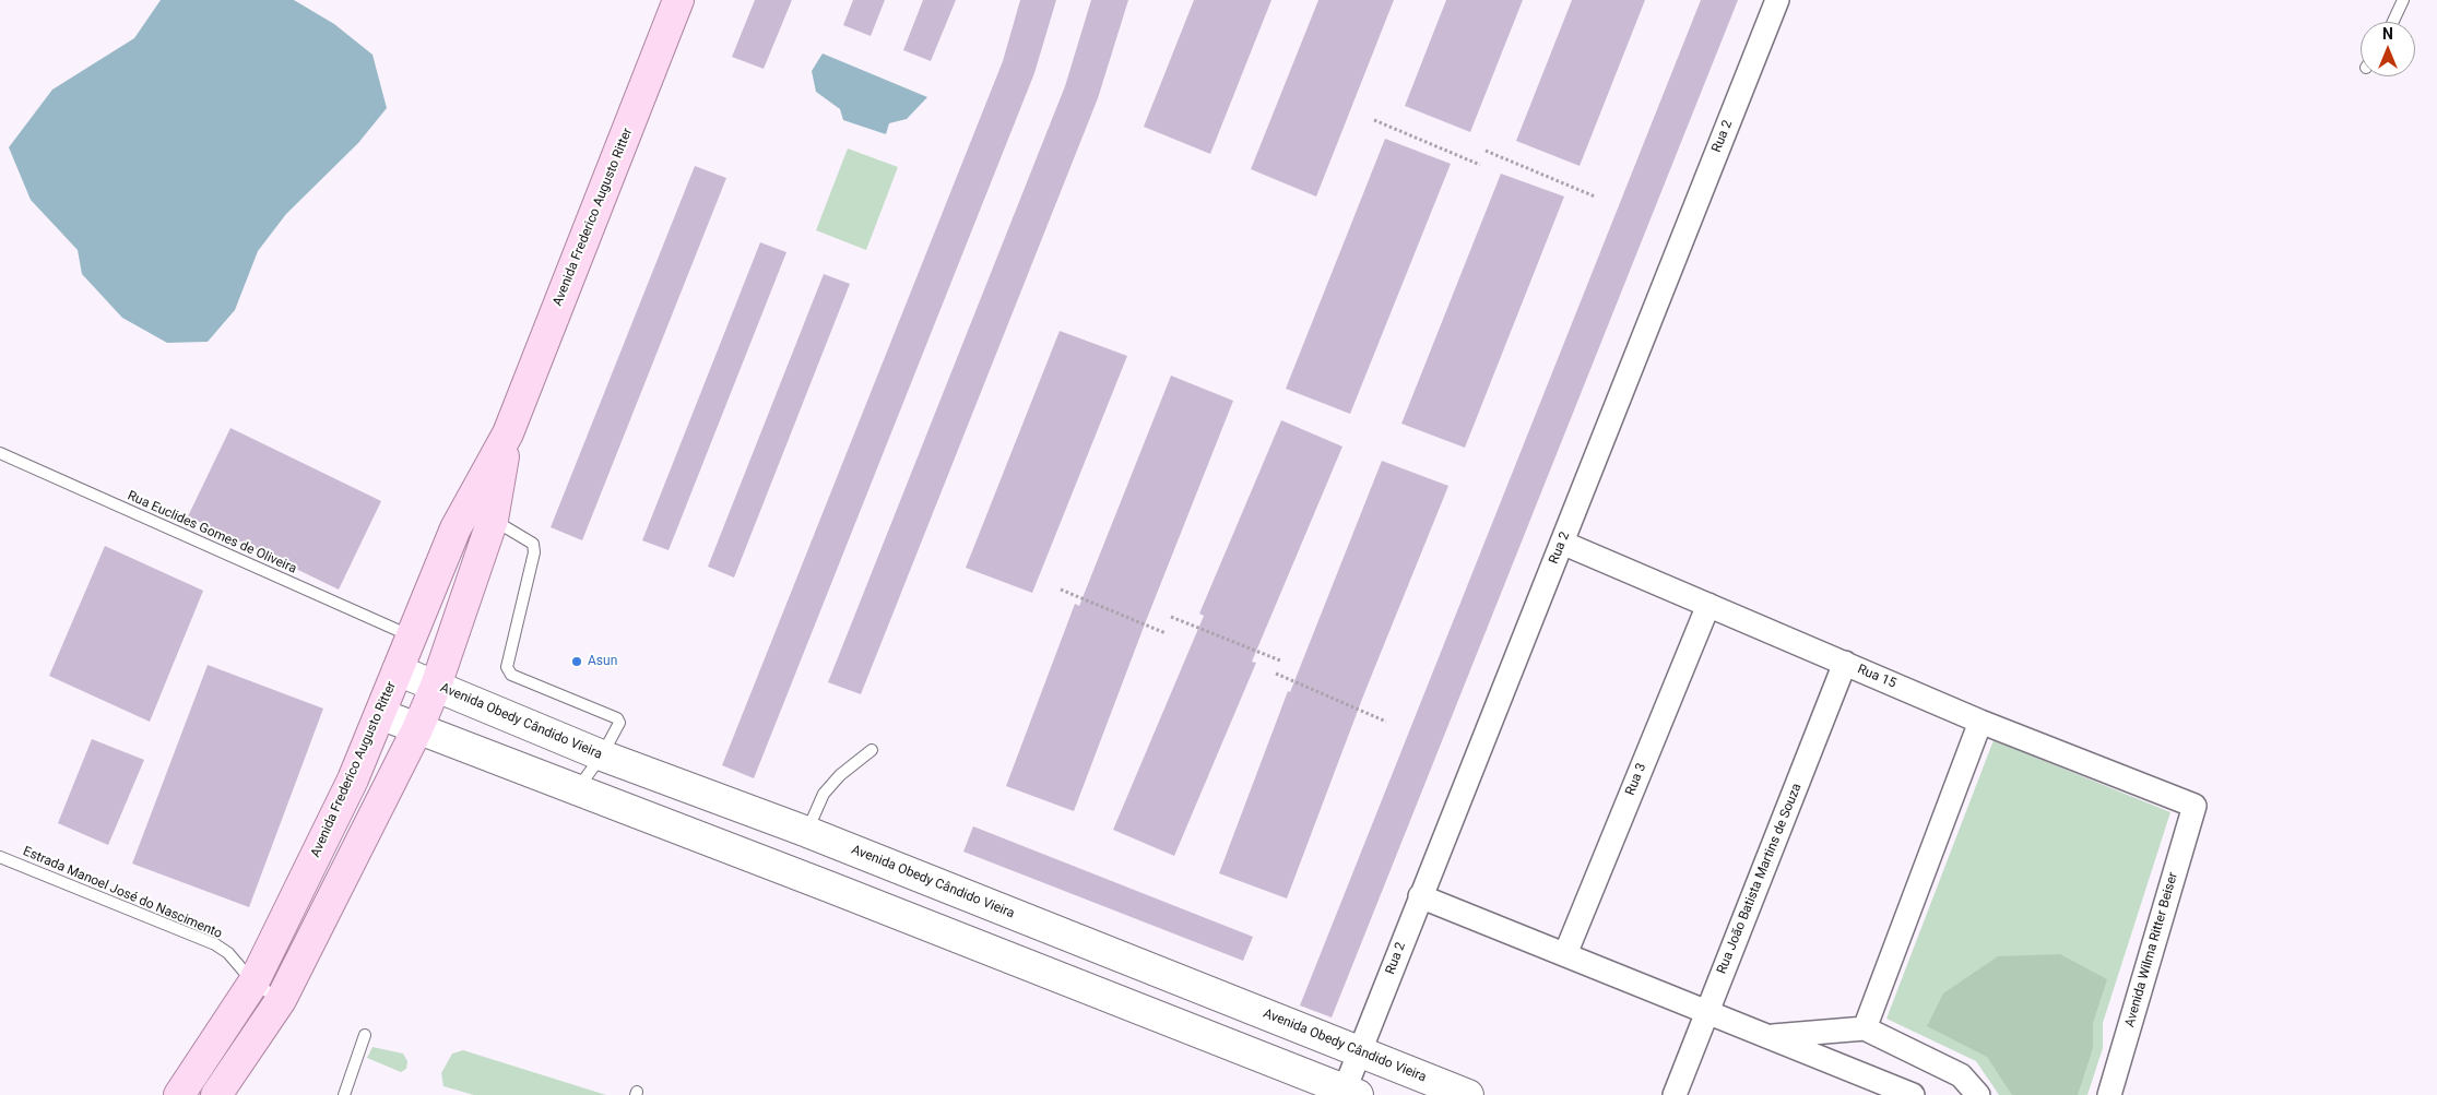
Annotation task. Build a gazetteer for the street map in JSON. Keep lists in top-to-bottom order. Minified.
{"streets":{"main road":["Avenida Frederico Augusto Ritter","Avenida Obedy Cândido Vieira"],"street":["Rua 2","Rua 15","Rua 3","Rua João Batista Martins de Souza","Avenida Wilma Ritter Beiser"],"lane":["Rua Euclides Gomes de Oliveira","Estrada Manoel José do Nascimento"]},"crossings":[["Rua 2","Rua 15"],["Rua 2","Avenida Obedy Cândido Vieira"],["Avenida Frederico Augusto Ritter","Rua Euclides Gomes de Oliveira"],["Avenida Frederico Augusto Ritter","Avenida Obedy Cândido Vieira"],["Avenida Frederico Augusto Ritter","Estrada Manoel José do Nascimento"],["Rua 15","Rua 3"],["Rua 15","Rua João Batista Martins de Souza"],["Rua 15","Avenida Wilma Ritter Beiser"]],"places":["Asun"],"north":"top"}
